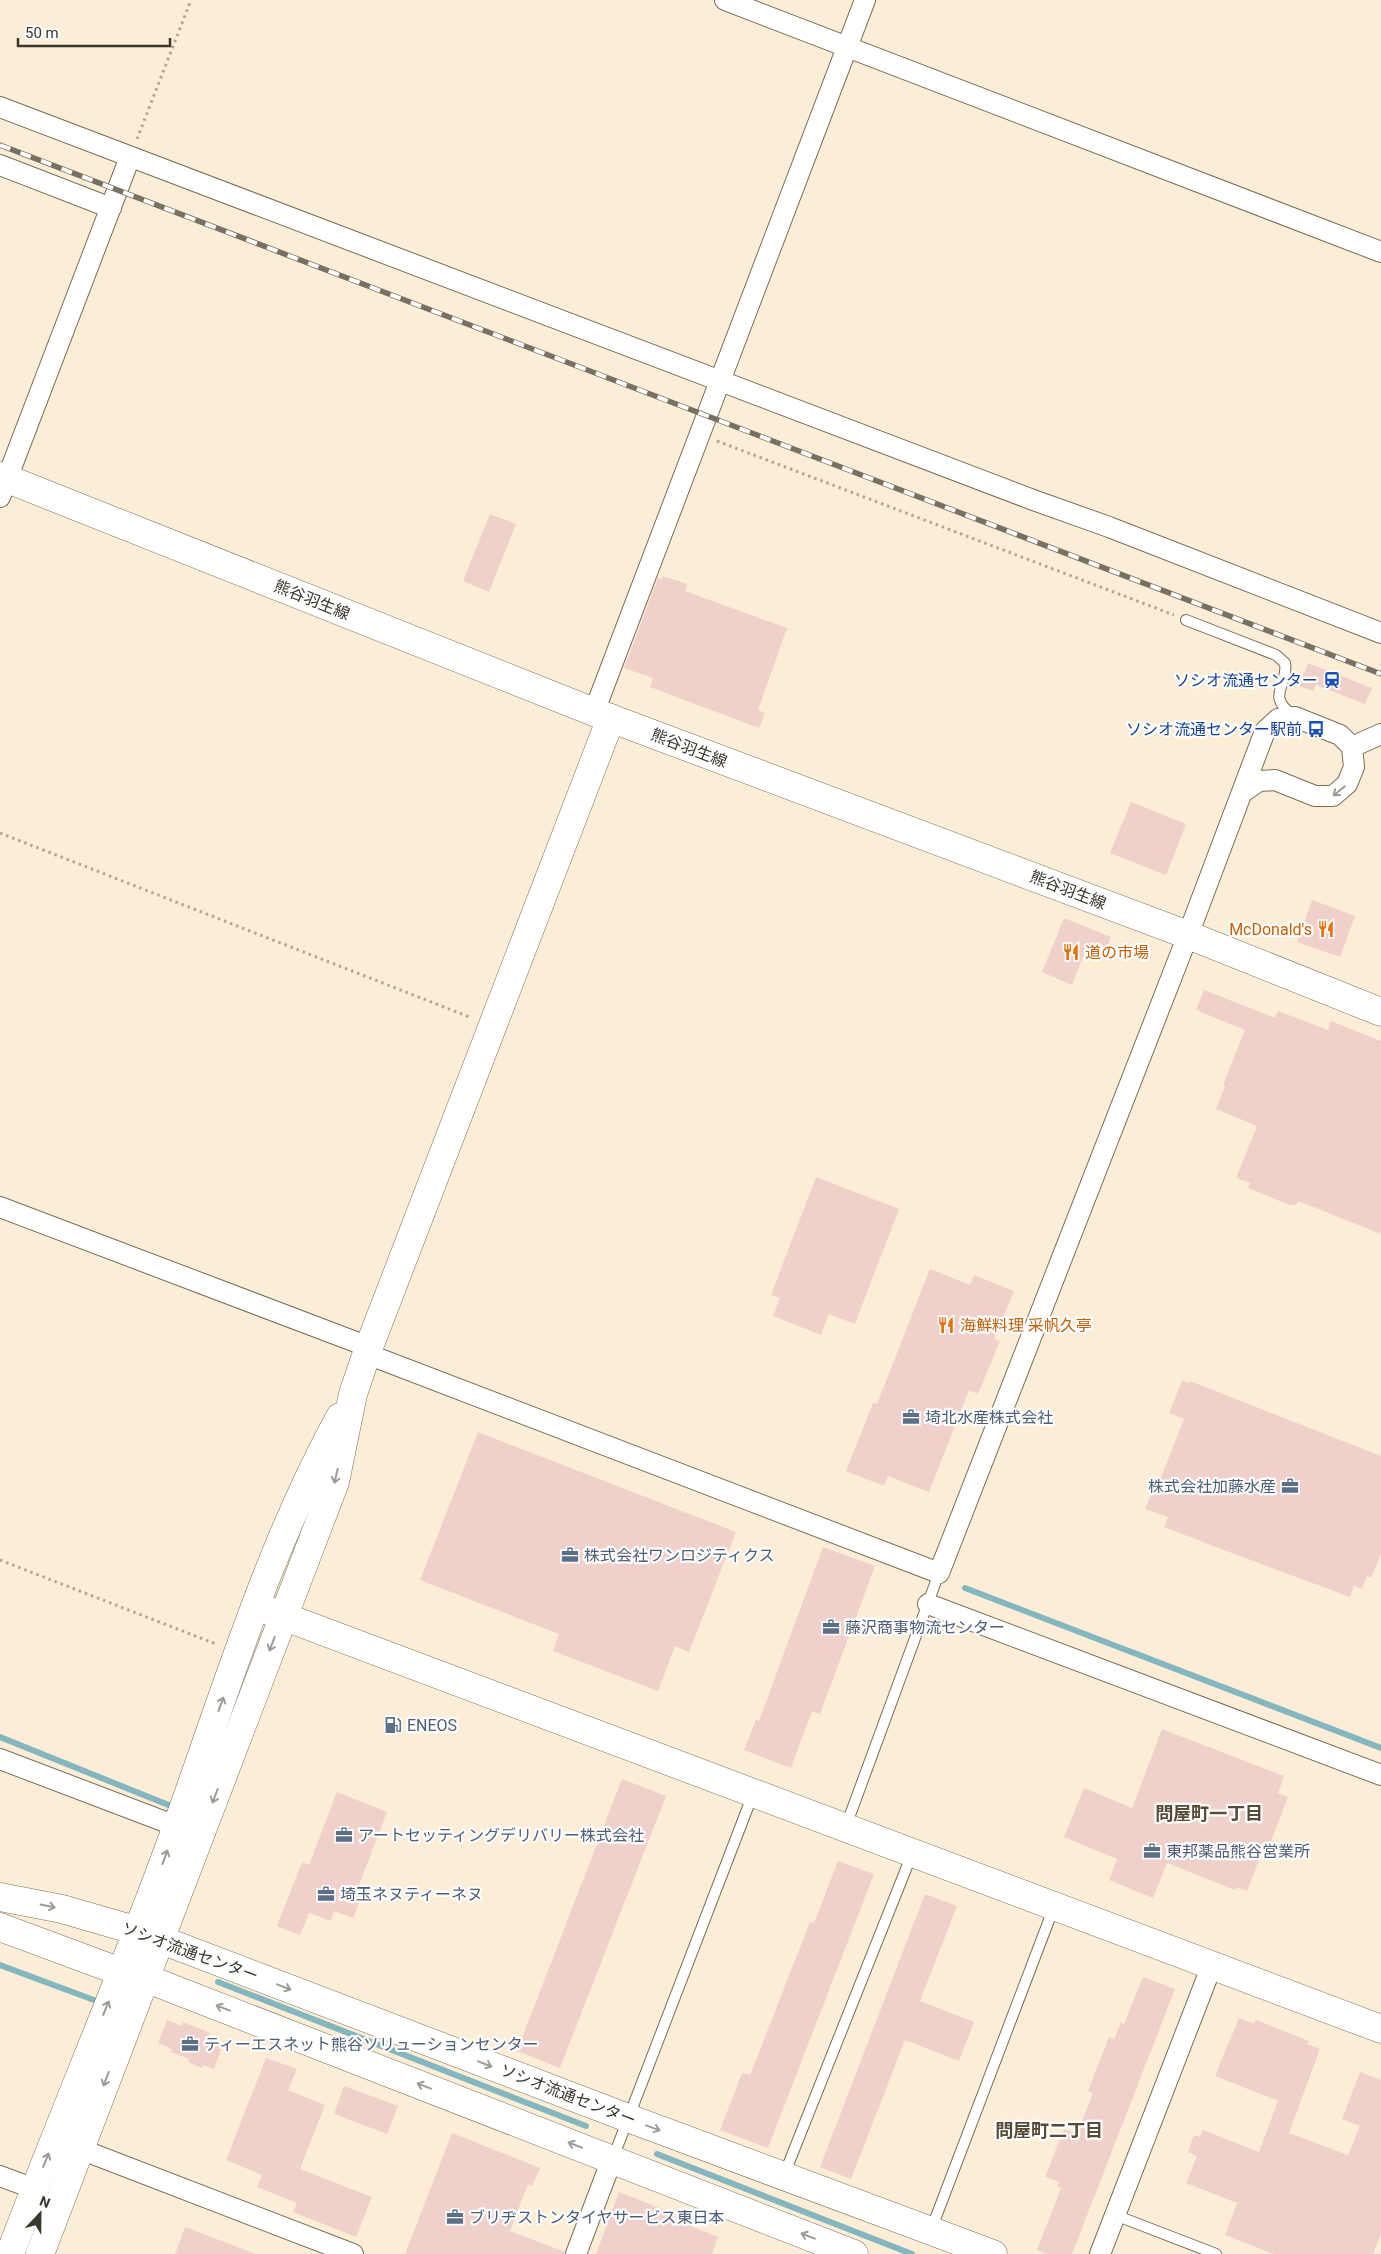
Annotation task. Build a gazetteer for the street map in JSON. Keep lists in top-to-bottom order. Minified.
{"streets":{"street":["熊谷羽生線","ソシオ流通センター"]},"districts":["問屋町一丁目","問屋町二丁目"],"places":{"station":["ソシオ流通センター"],"bus stop":["ソシオ流通センター駅前"],"restaurant":["McDonald's","道の市場","海鮮料理 采帆久亭"],"office":["埼北水産株式会社","株式会社加藤水産","株式会社ワンロジティクス","藤沢商事物流センター","アートセッティングデリバリー株式会社","東邦薬品熊谷営業所","埼玉ネヌティーネヌ","ティーエスネット熊谷ソリューションセンター","ブリヂストンタイヤサービス東日本"],"fuel station":["ENEOS"]},"scale_bar":"50 m","north":"top"}
